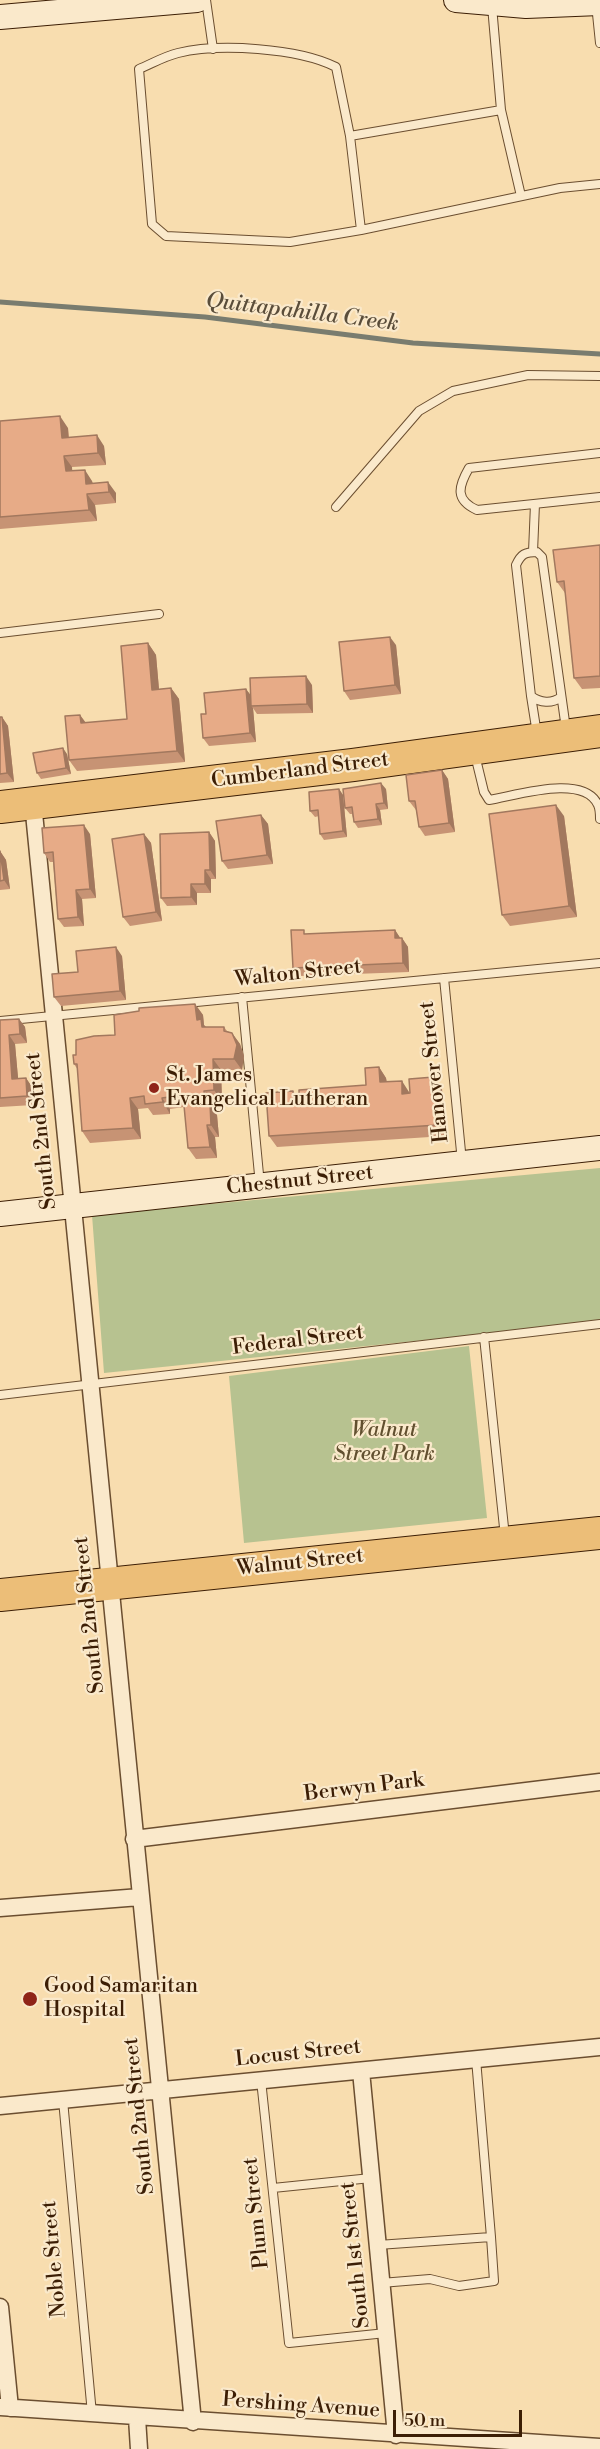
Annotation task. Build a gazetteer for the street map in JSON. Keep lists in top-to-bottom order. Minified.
{"streets":{"highway":["Cumberland Street","Walnut Street"],"street":["South 2nd Street","Chestnut Street","Berwyn Park","Locust Street","South 1st Street","Pershing Avenue"],"lane":["Walton Street","Hanover Street","Federal Street","Plum Street","Noble Street"]},"crossings":[["Cumberland Street","South 2nd Street"],["Walton Street","Hanover Street"],["Walton Street","South 2nd Street"],["Hanover Street","Chestnut Street"],["South 2nd Street","Chestnut Street"],["South 2nd Street","Federal Street"],["South 2nd Street","Walnut Street"],["South 2nd Street","Berwyn Park"],["South 2nd Street","Locust Street"],["South 2nd Street","Pershing Avenue"],["Locust Street","Plum Street"],["Locust Street","South 1st Street"],["Locust Street","Noble Street"],["Plum Street","South 1st Street"],["South 1st Street","Pershing Avenue"],["Noble Street","Pershing Avenue"]],"water":["Quittapahilla Creek"],"parks":["Walnut Street Park"],"places":["St. James Evangelical Lutheran","Good Samaritan Hospital"],"scale_bar":"50 m"}
